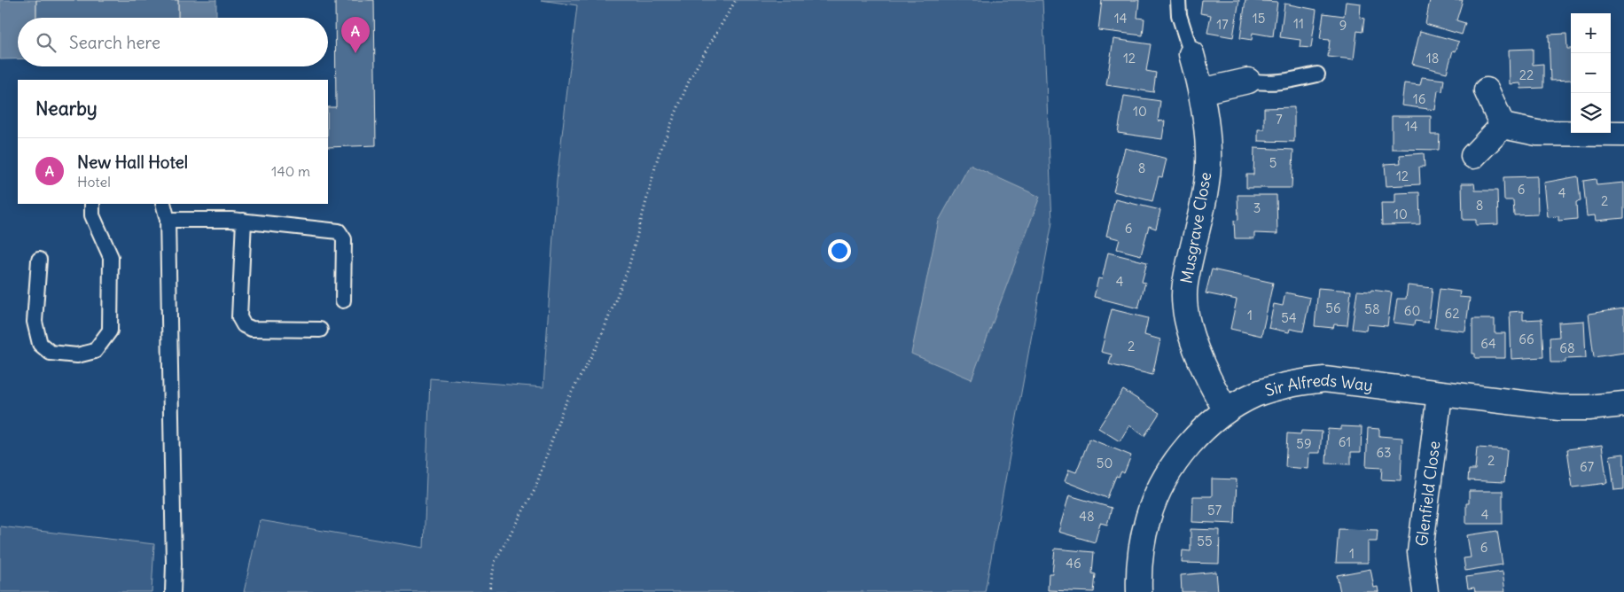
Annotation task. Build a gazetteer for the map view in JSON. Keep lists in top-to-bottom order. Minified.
{"streets":{"street":["Musgrave Close","Sir Alfreds Way","Glenfield Close"]},"crossings":[["Musgrave Close","Sir Alfreds Way"],["Sir Alfreds Way","Glenfield Close"]],"house_numbers":["14","15","11","17","9","12","18","22","16","10","7","14","5","8","12","6","4","2","8","3","10","6","4","56","58","60","62","1","54","66","64","2","68","61","59","63","2","50","67","57","4","48","55","6","1","46"],"page":{"map_buttons":["+","−"],"pins":"A","search":"Search here","heading":"Nearby","list":[{"mark":"A","name":"New Hall Hotel","note":"Hotel","value":"140 m"}]}}
